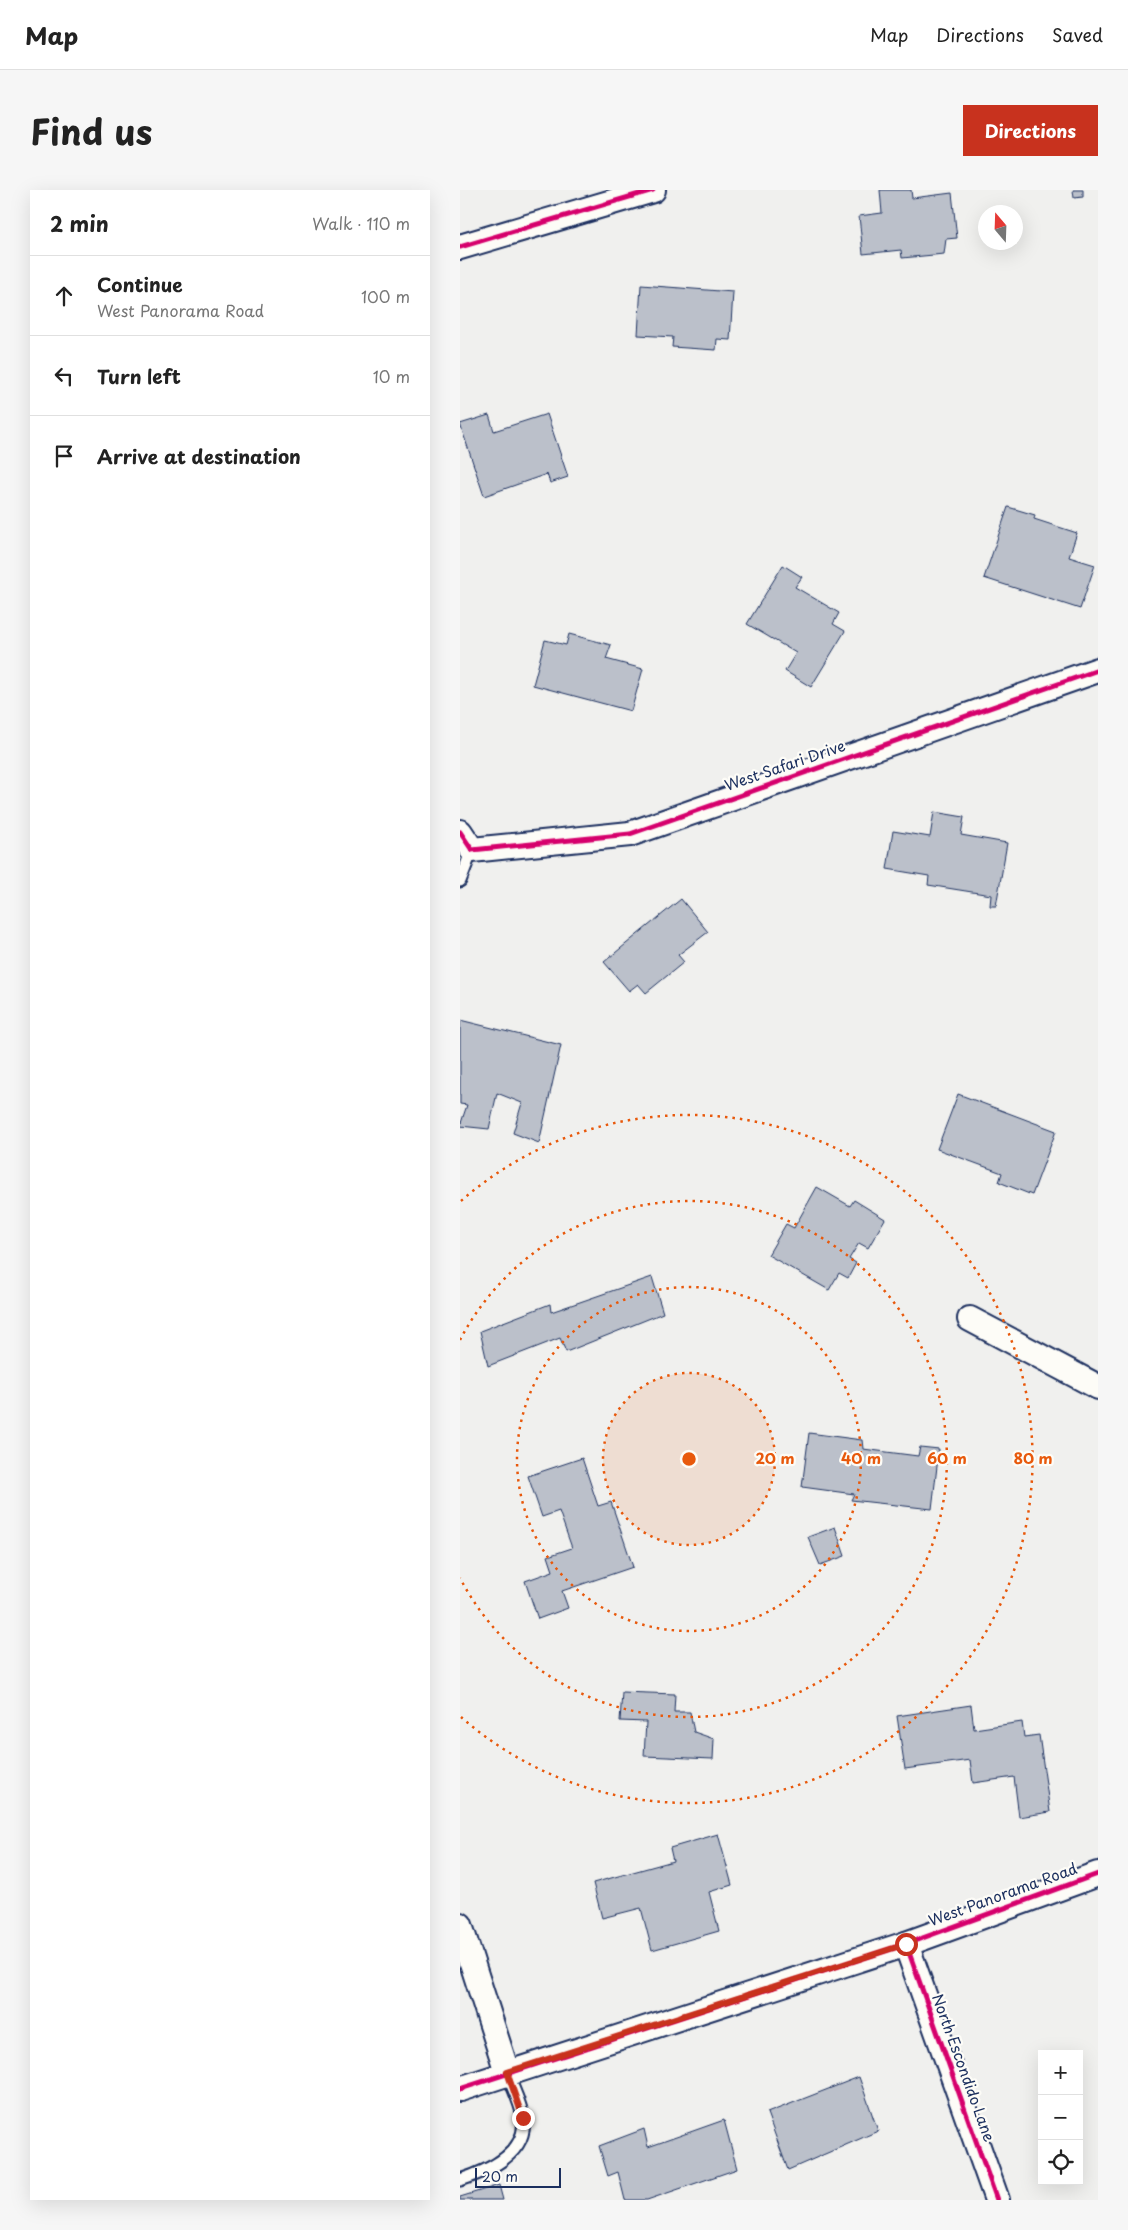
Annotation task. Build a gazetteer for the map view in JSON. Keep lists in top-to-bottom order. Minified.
{"streets":{"street":["West Safari Drive","West Panorama Road","North Escondido Lane"]},"crossings":[["West Panorama Road","North Escondido Lane"]],"scale_bar":"20 m","north":"top","page":{"header":"Map","nav":["Map","Directions","Saved"],"title":"Find us","buttons":"Directions","heading":["2 min","Walk · 110 m"],"list":[["Continue","West Panorama Road","100 m"],["Turn left","10 m"],"Arrive at destination"],"map_buttons":["+","−"],"scale":"20 m"},"rings":["20 m","40 m","60 m","80 m"]}
